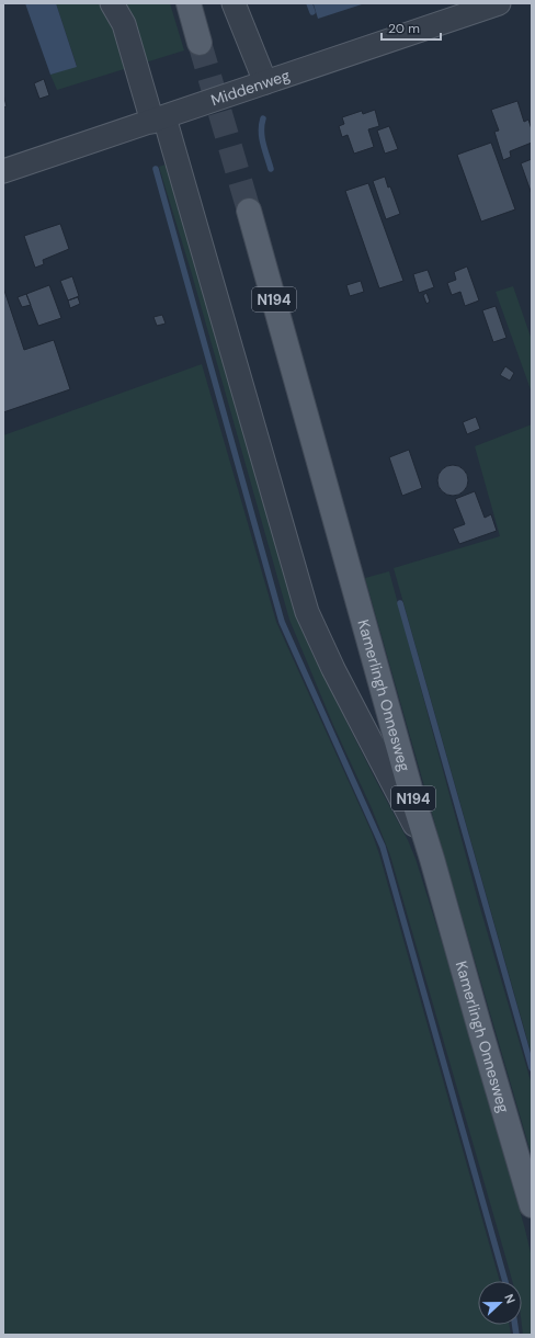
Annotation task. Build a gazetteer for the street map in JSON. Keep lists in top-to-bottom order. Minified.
{"streets":{"main road":["N194","Kamerlingh Onnesweg"],"street":["Middenweg"]},"scale_bar":"20 m","north":"right"}
